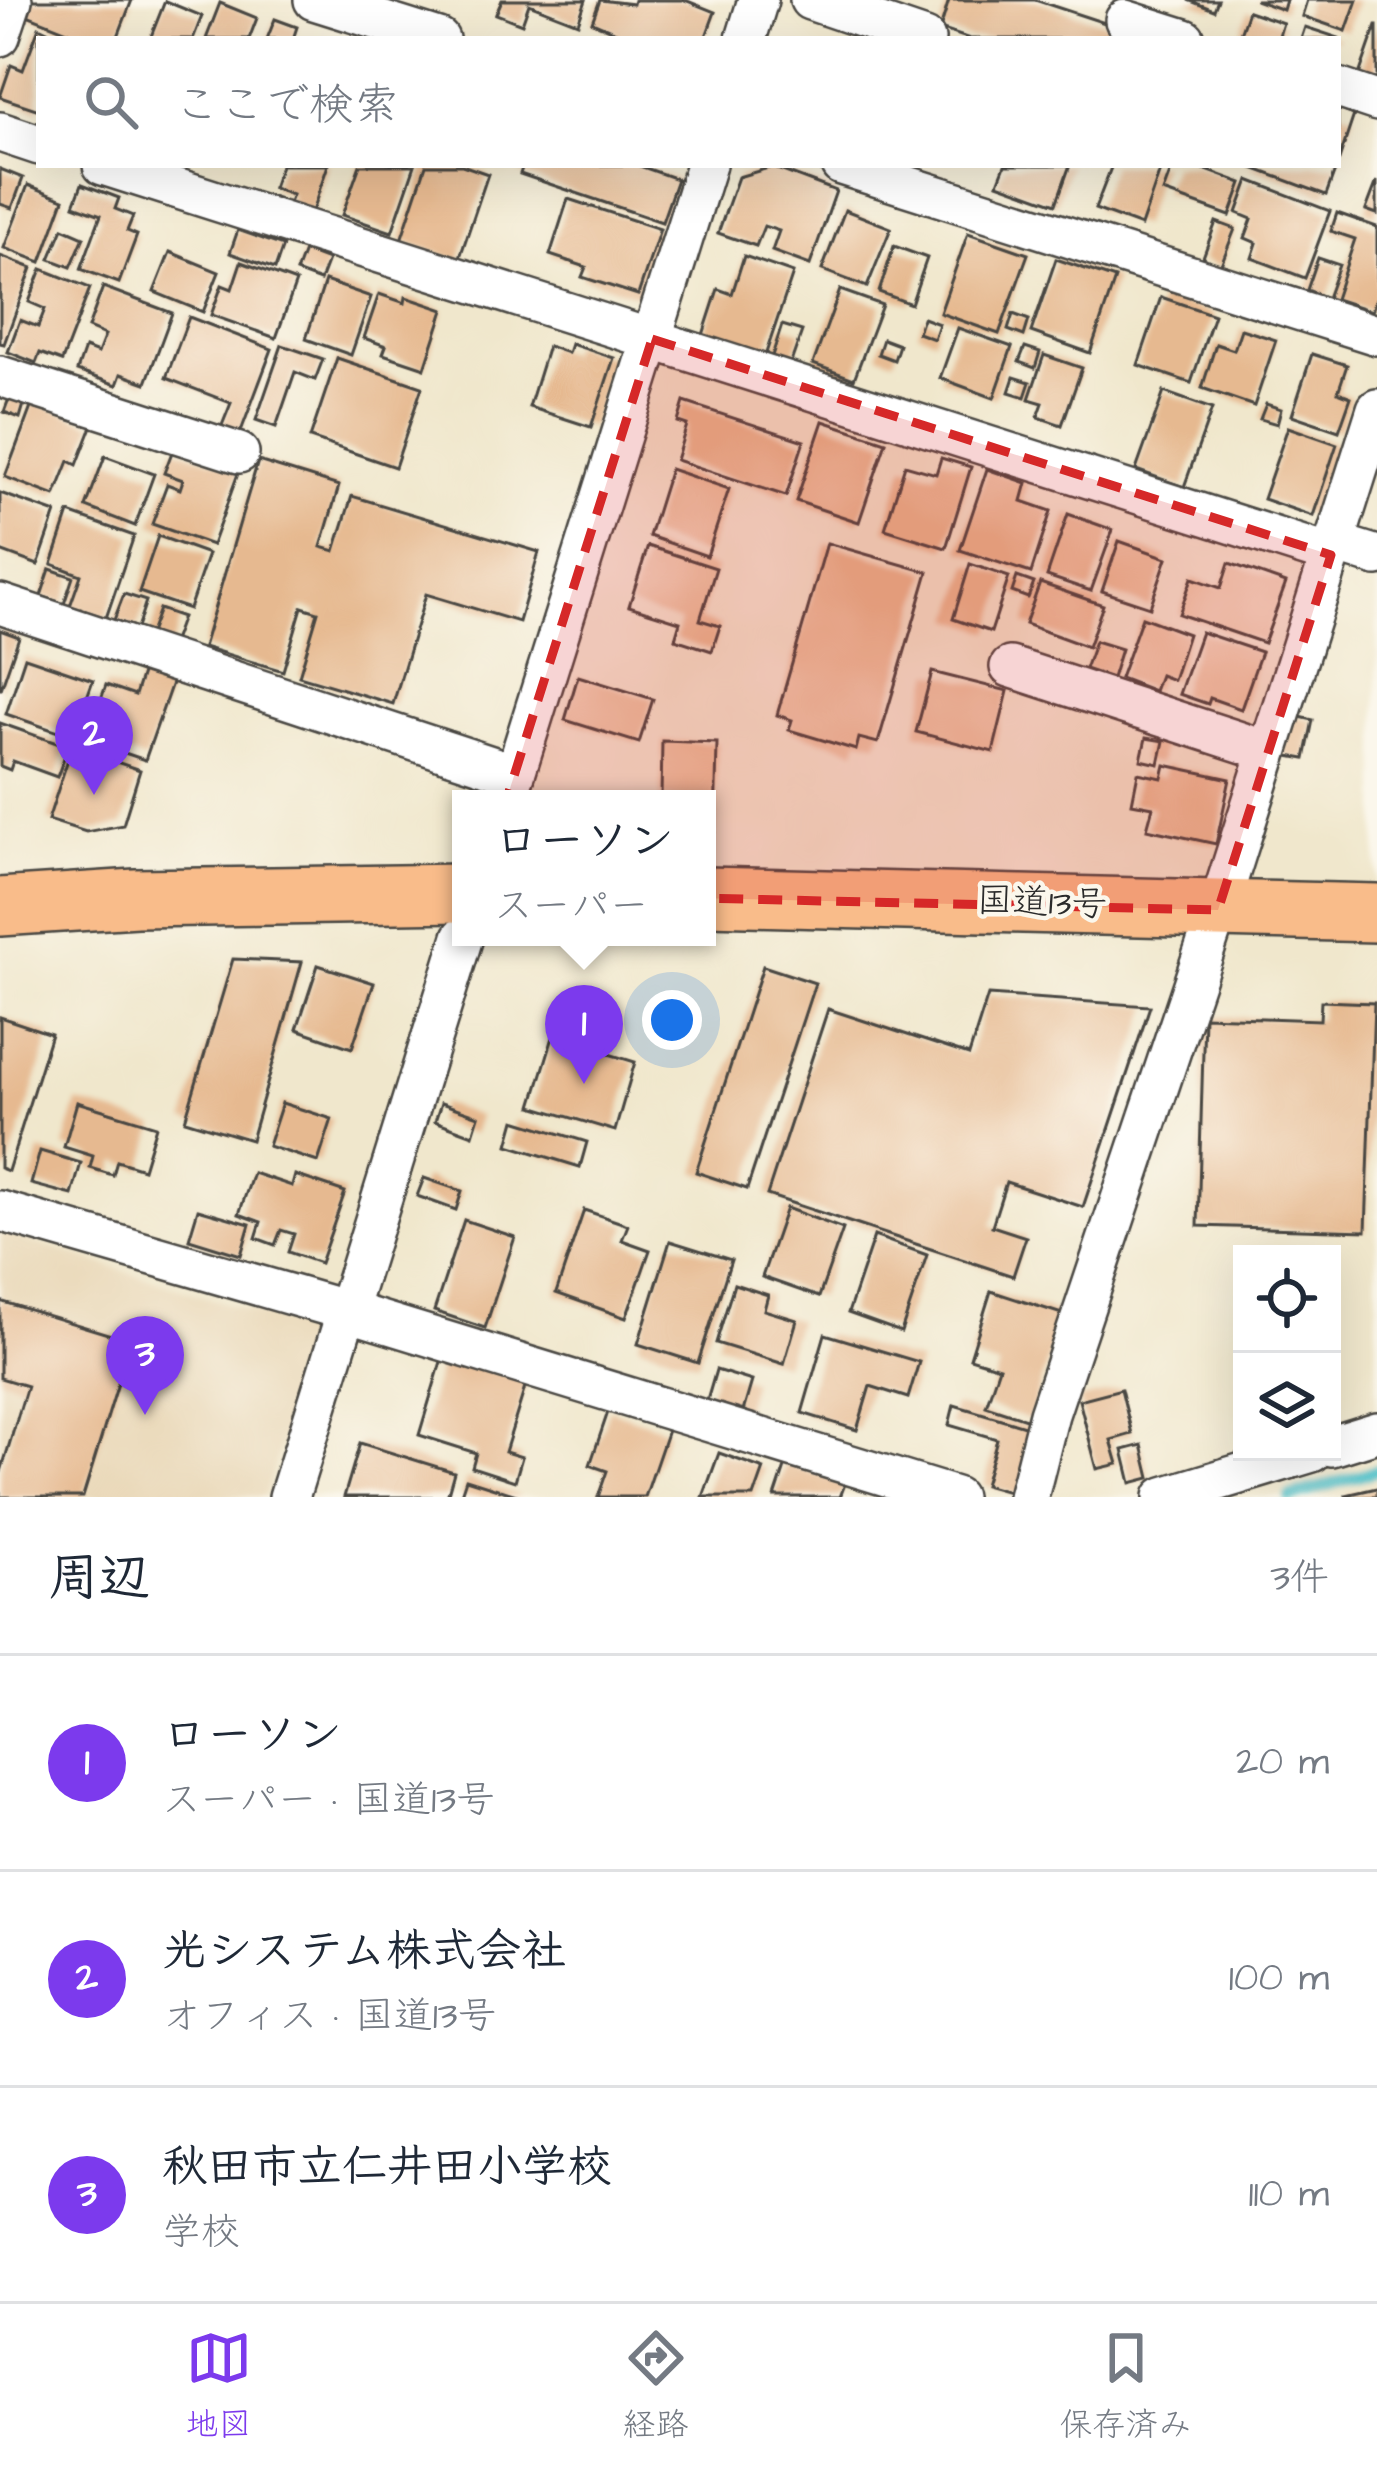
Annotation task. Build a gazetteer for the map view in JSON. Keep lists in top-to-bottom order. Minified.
{"streets":{"highway":["国道13号"]},"page":{"search":"ここで検索","pins":["2","1","3"],"popup":["ローソン","スーパー"],"heading":["周辺","3件"],"list":[{"mark":"1","name":"ローソン","note":"スーパー · 国道13号","value":"20 m"},{"mark":"2","name":"光システム株式会社","note":"オフィス · 国道13号","value":"100 m"},{"mark":"3","name":"秋田市立仁井田小学校","note":"学校","value":"110 m"}],"nav":["地図","経路","保存済み"]}}
